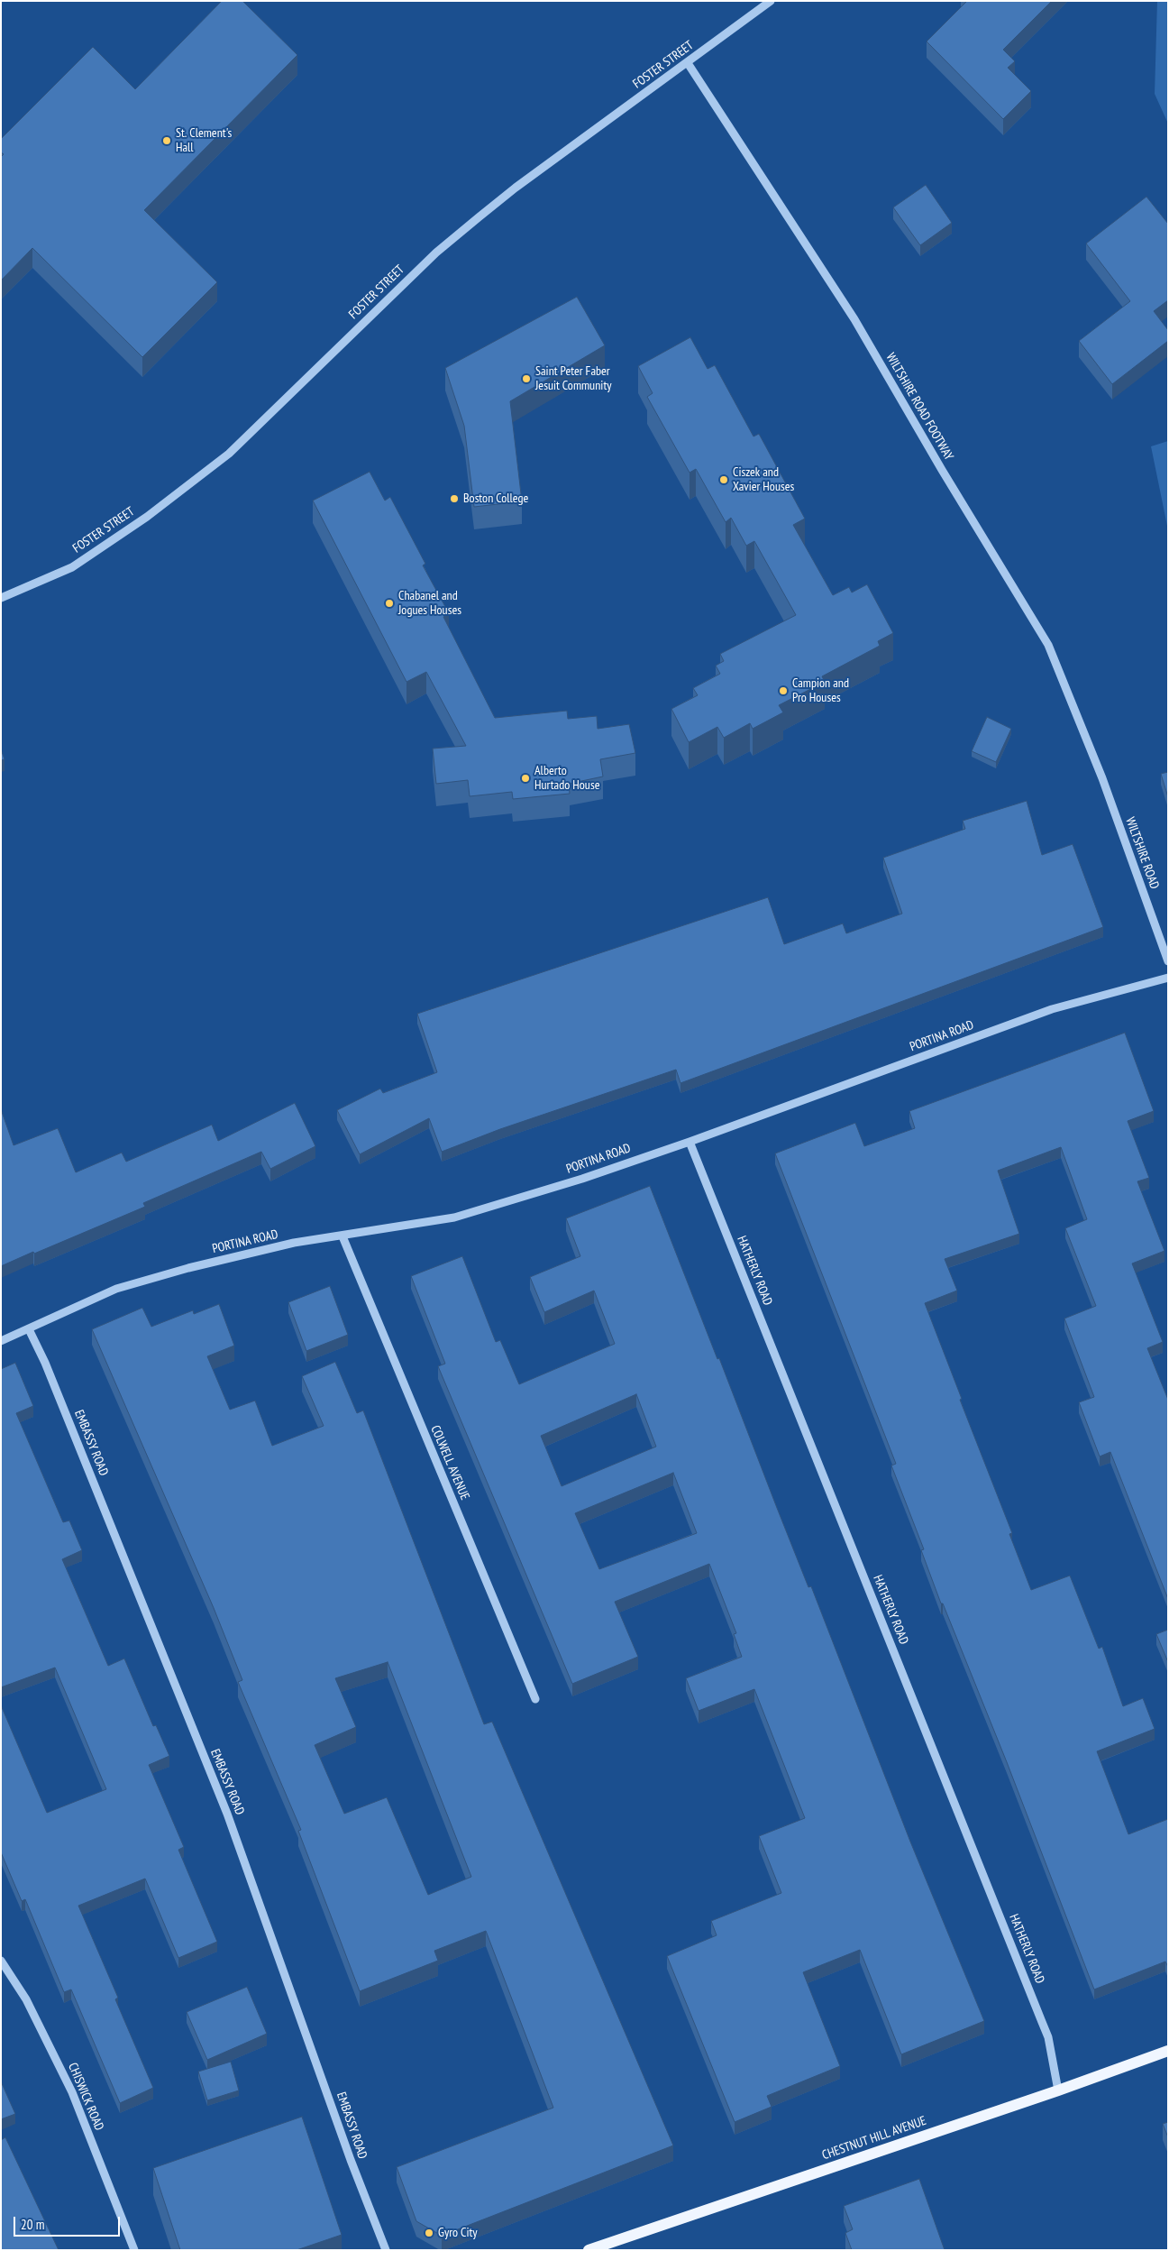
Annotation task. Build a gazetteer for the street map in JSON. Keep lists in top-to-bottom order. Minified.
{"streets":{"main road":["CHESTNUT HILL AVENUE"],"street":["FOSTER STREET","WILTSHIRE ROAD FOOTWAY","WILTSHIRE ROAD","PORTINA ROAD","HATHERLY ROAD","EMBASSY ROAD","COLWELL AVENUE","CHISWICK ROAD"]},"crossings":[["FOSTER STREET","WILTSHIRE ROAD FOOTWAY"],["WILTSHIRE ROAD FOOTWAY","WILTSHIRE ROAD"],["PORTINA ROAD","HATHERLY ROAD"],["PORTINA ROAD","EMBASSY ROAD"],["PORTINA ROAD","COLWELL AVENUE"],["HATHERLY ROAD","CHESTNUT HILL AVENUE"]],"places":["St. Clement's Hall","Saint Peter Faber Jesuit Community","Ciszek and Xavier Houses","Boston College","Chabanel and Jogues Houses","Campion and Pro Houses","Alberto Hurtado House","Gyro City"],"scale_bar":"20 m"}
